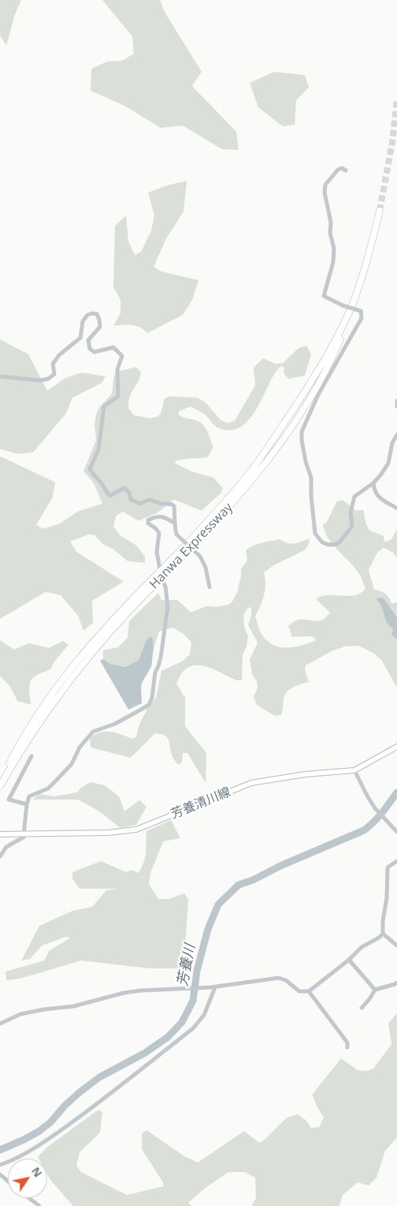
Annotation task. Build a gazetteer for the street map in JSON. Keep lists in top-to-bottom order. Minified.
{"streets":{"highway":["Hanwa Expressway"],"main road":["芳養清川線"]},"water":["芳養川"],"north":"top right"}
